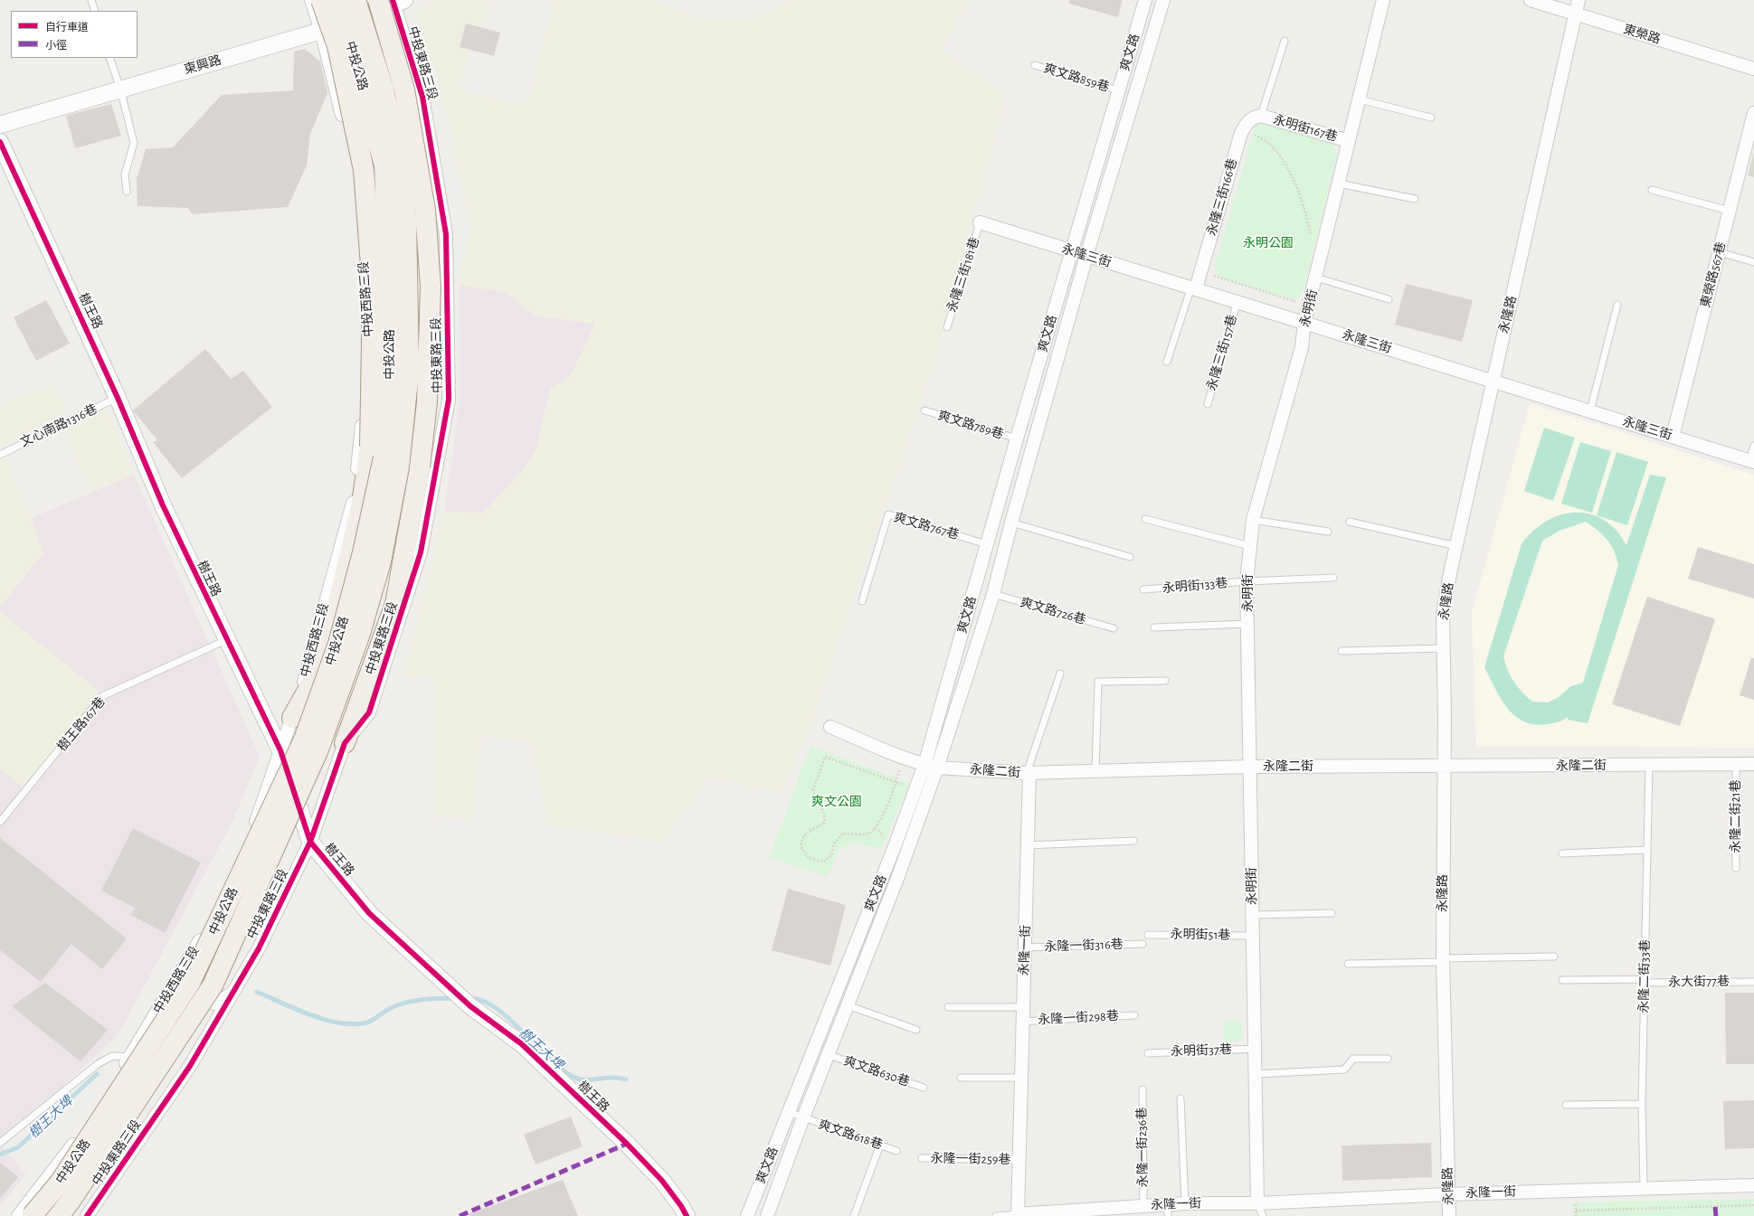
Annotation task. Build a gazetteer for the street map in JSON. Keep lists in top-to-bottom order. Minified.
{"streets":{"main road":["中投公路"],"street":["東榮路","爽文路","中投東路三段","東興路","永明街167巷","永隆三街166巷","永隆三街","東榮路567巷","中投西路三段","永明街","樹王路","永隆路","永隆二街","永隆一街"],"lane":["爽文路859巷","永隆三街181巷","永隆三街157巷","爽文路789巷","文心南路1316巷","爽文路767巷","永明街133巷","爽文路726巷","樹王路167巷","永隆二街21巷","永明街51巷","永隆一街316巷","永隆二街33巷","永大街77巷","永隆一街298巷","永明街37巷","爽文路630巷","爽文路618巷","永隆一街236巷","永隆一街259巷"]},"crossings":[["東榮路","永隆路"],["爽文路","爽文路859巷"],["爽文路","永隆三街"],["爽文路","爽文路789巷"],["爽文路","爽文路767巷"],["爽文路","爽文路726巷"],["爽文路","永隆二街"],["爽文路","爽文路630巷"],["爽文路","爽文路618巷"],["中投東路三段","東興路"],["中投東路三段","樹王路"],["東興路","中投西路三段"],["永明街167巷","永隆三街166巷"],["永明街167巷","永明街"],["永隆三街166巷","永隆三街"],["永隆三街","永隆三街181巷"],["永隆三街","東榮路567巷"],["永隆三街","永明街"],["永隆三街","永隆路"],["永隆三街","永隆三街157巷"],["中投西路三段","樹王路"],["永明街","永明街133巷"],["永明街","永隆二街"],["永明街","永明街51巷"],["永明街","永隆一街"],["永明街","永明街37巷"],["樹王路","文心南路1316巷"],["樹王路","樹王路167巷"],["永隆路","永隆二街"],["永隆路","永隆一街"],["永隆二街","永隆二街21巷"],["永隆二街","永隆一街"],["永隆二街","永隆二街33巷"],["永隆一街316巷","永隆一街"],["永隆一街","永隆二街33巷"],["永隆一街","永隆一街298巷"],["永隆一街","永隆一街236巷"],["永隆一街","永隆一街259巷"],["永隆二街33巷","永大街77巷"]],"water":["樹王大埤"],"parks":["永明公園","爽文公園"],"legend":["自行車道","小徑"]}
